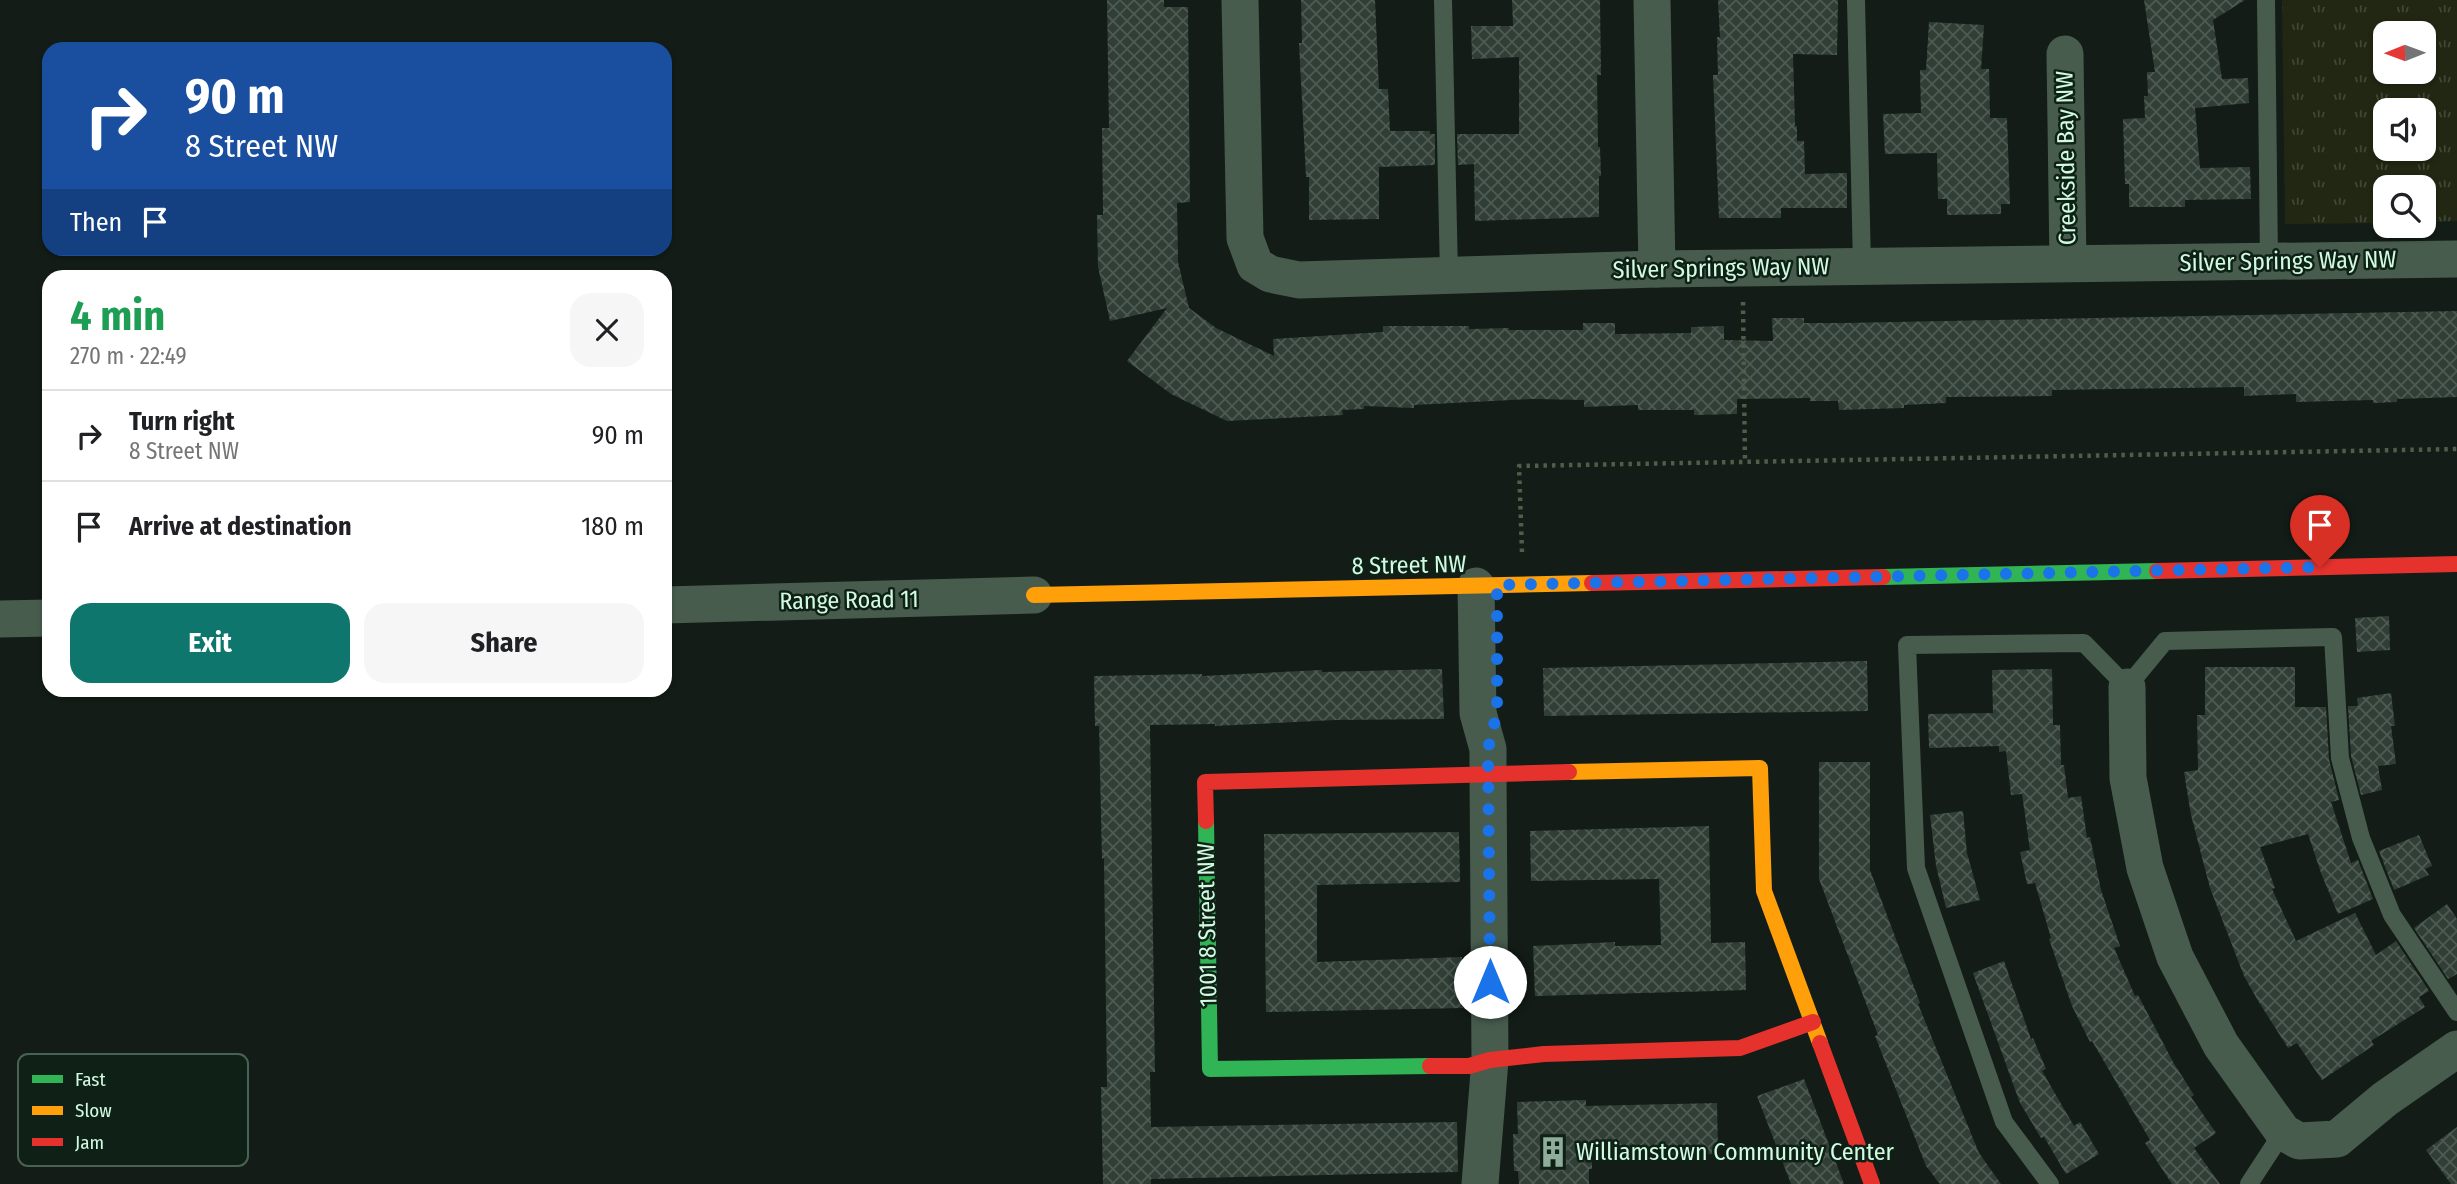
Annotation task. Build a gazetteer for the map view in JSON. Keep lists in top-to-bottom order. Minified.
{"streets":{"street":["Creekside Bay NW","Silver Springs Way NW","8 Street NW","Range Road 11","1001 8 Street NW"]},"crossings":[["Creekside Bay NW","Silver Springs Way NW"],["8 Street NW","Range Road 11"]],"places":{"building":["Williamstown Community Center"]},"legend":["Fast","Slow","Jam"],"north":"left","page":{"turn":["90 m","8 Street NW"],"then":"Then","heading":["4 min","270 m · 22:49"],"list":[{"name":"Turn right","note":"8 Street NW","value":"90 m"},{"name":"Arrive at destination","value":"180 m"}],"buttons":["Exit","Share"]}}
